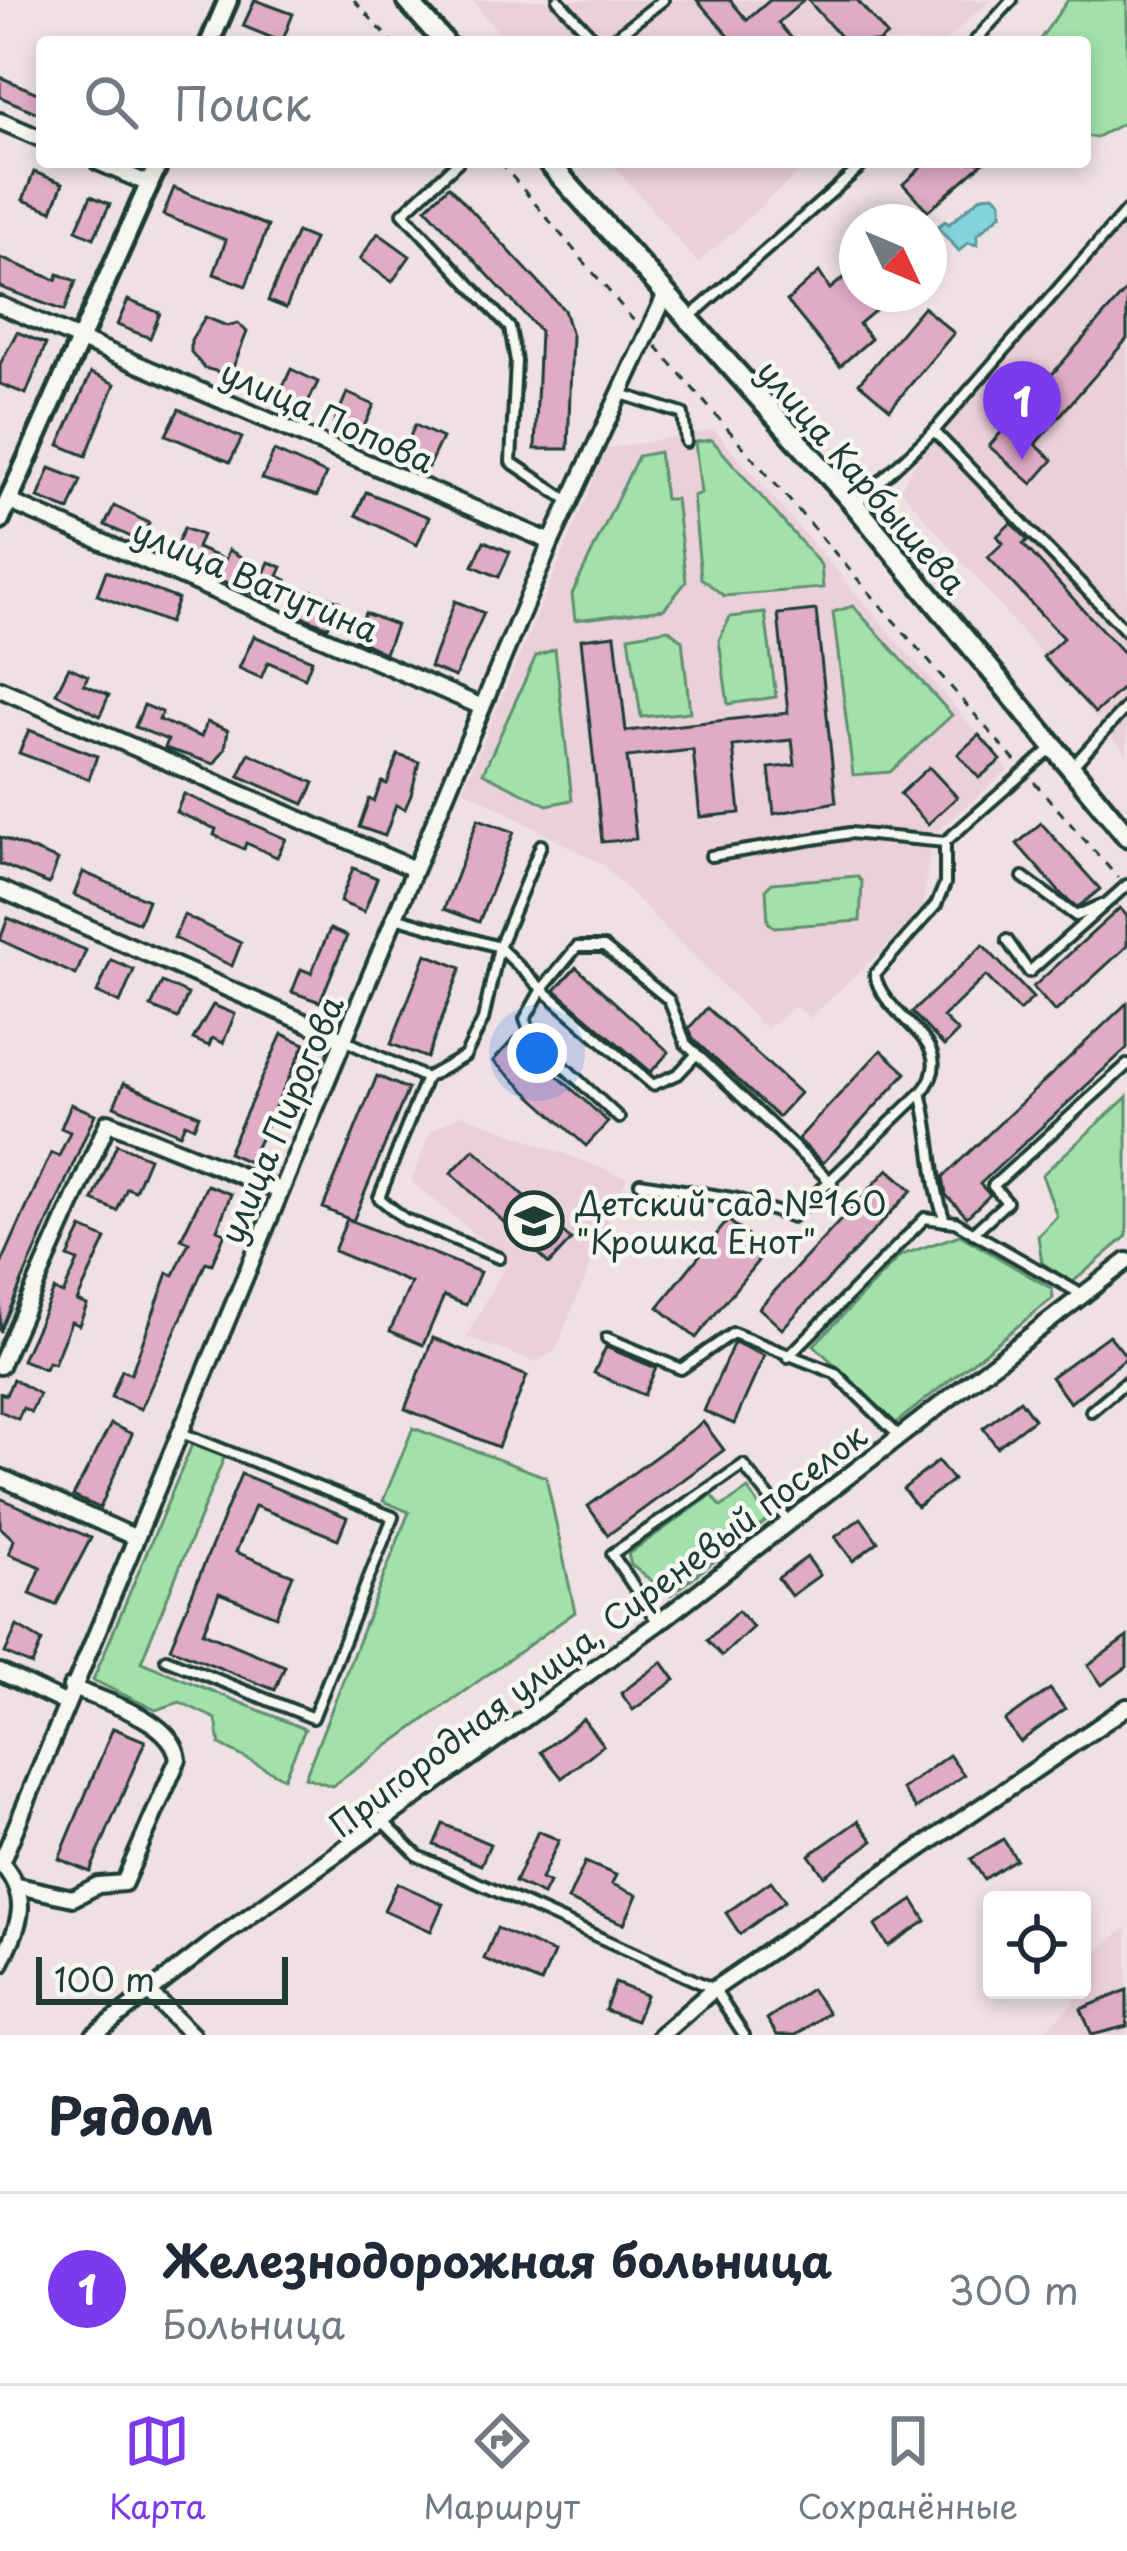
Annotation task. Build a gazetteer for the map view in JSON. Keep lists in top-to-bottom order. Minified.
{"streets":{"main road":["улица Карбышева"],"street":["улица Попова","улица Ватутина","улица Пирогова","Пригородная улица, Сиреневый поселок"]},"crossings":[["улица Попова","улица Пирогова"],["улица Карбышева","улица Пирогова"],["улица Ватутина","улица Пирогова"]],"places":{"school or university":["Детский сад №160 \"Крошка Енот\""]},"scale_bar":"100 m","north":"bottom right","page":{"search":"Поиск","pins":"1","scale":"100 m","heading":"Рядом","list":[{"mark":"1","name":"Железнодорожная больница","note":"Больница","value":"300 m"}],"nav":["Карта","Маршрут","Сохранённые"]}}
